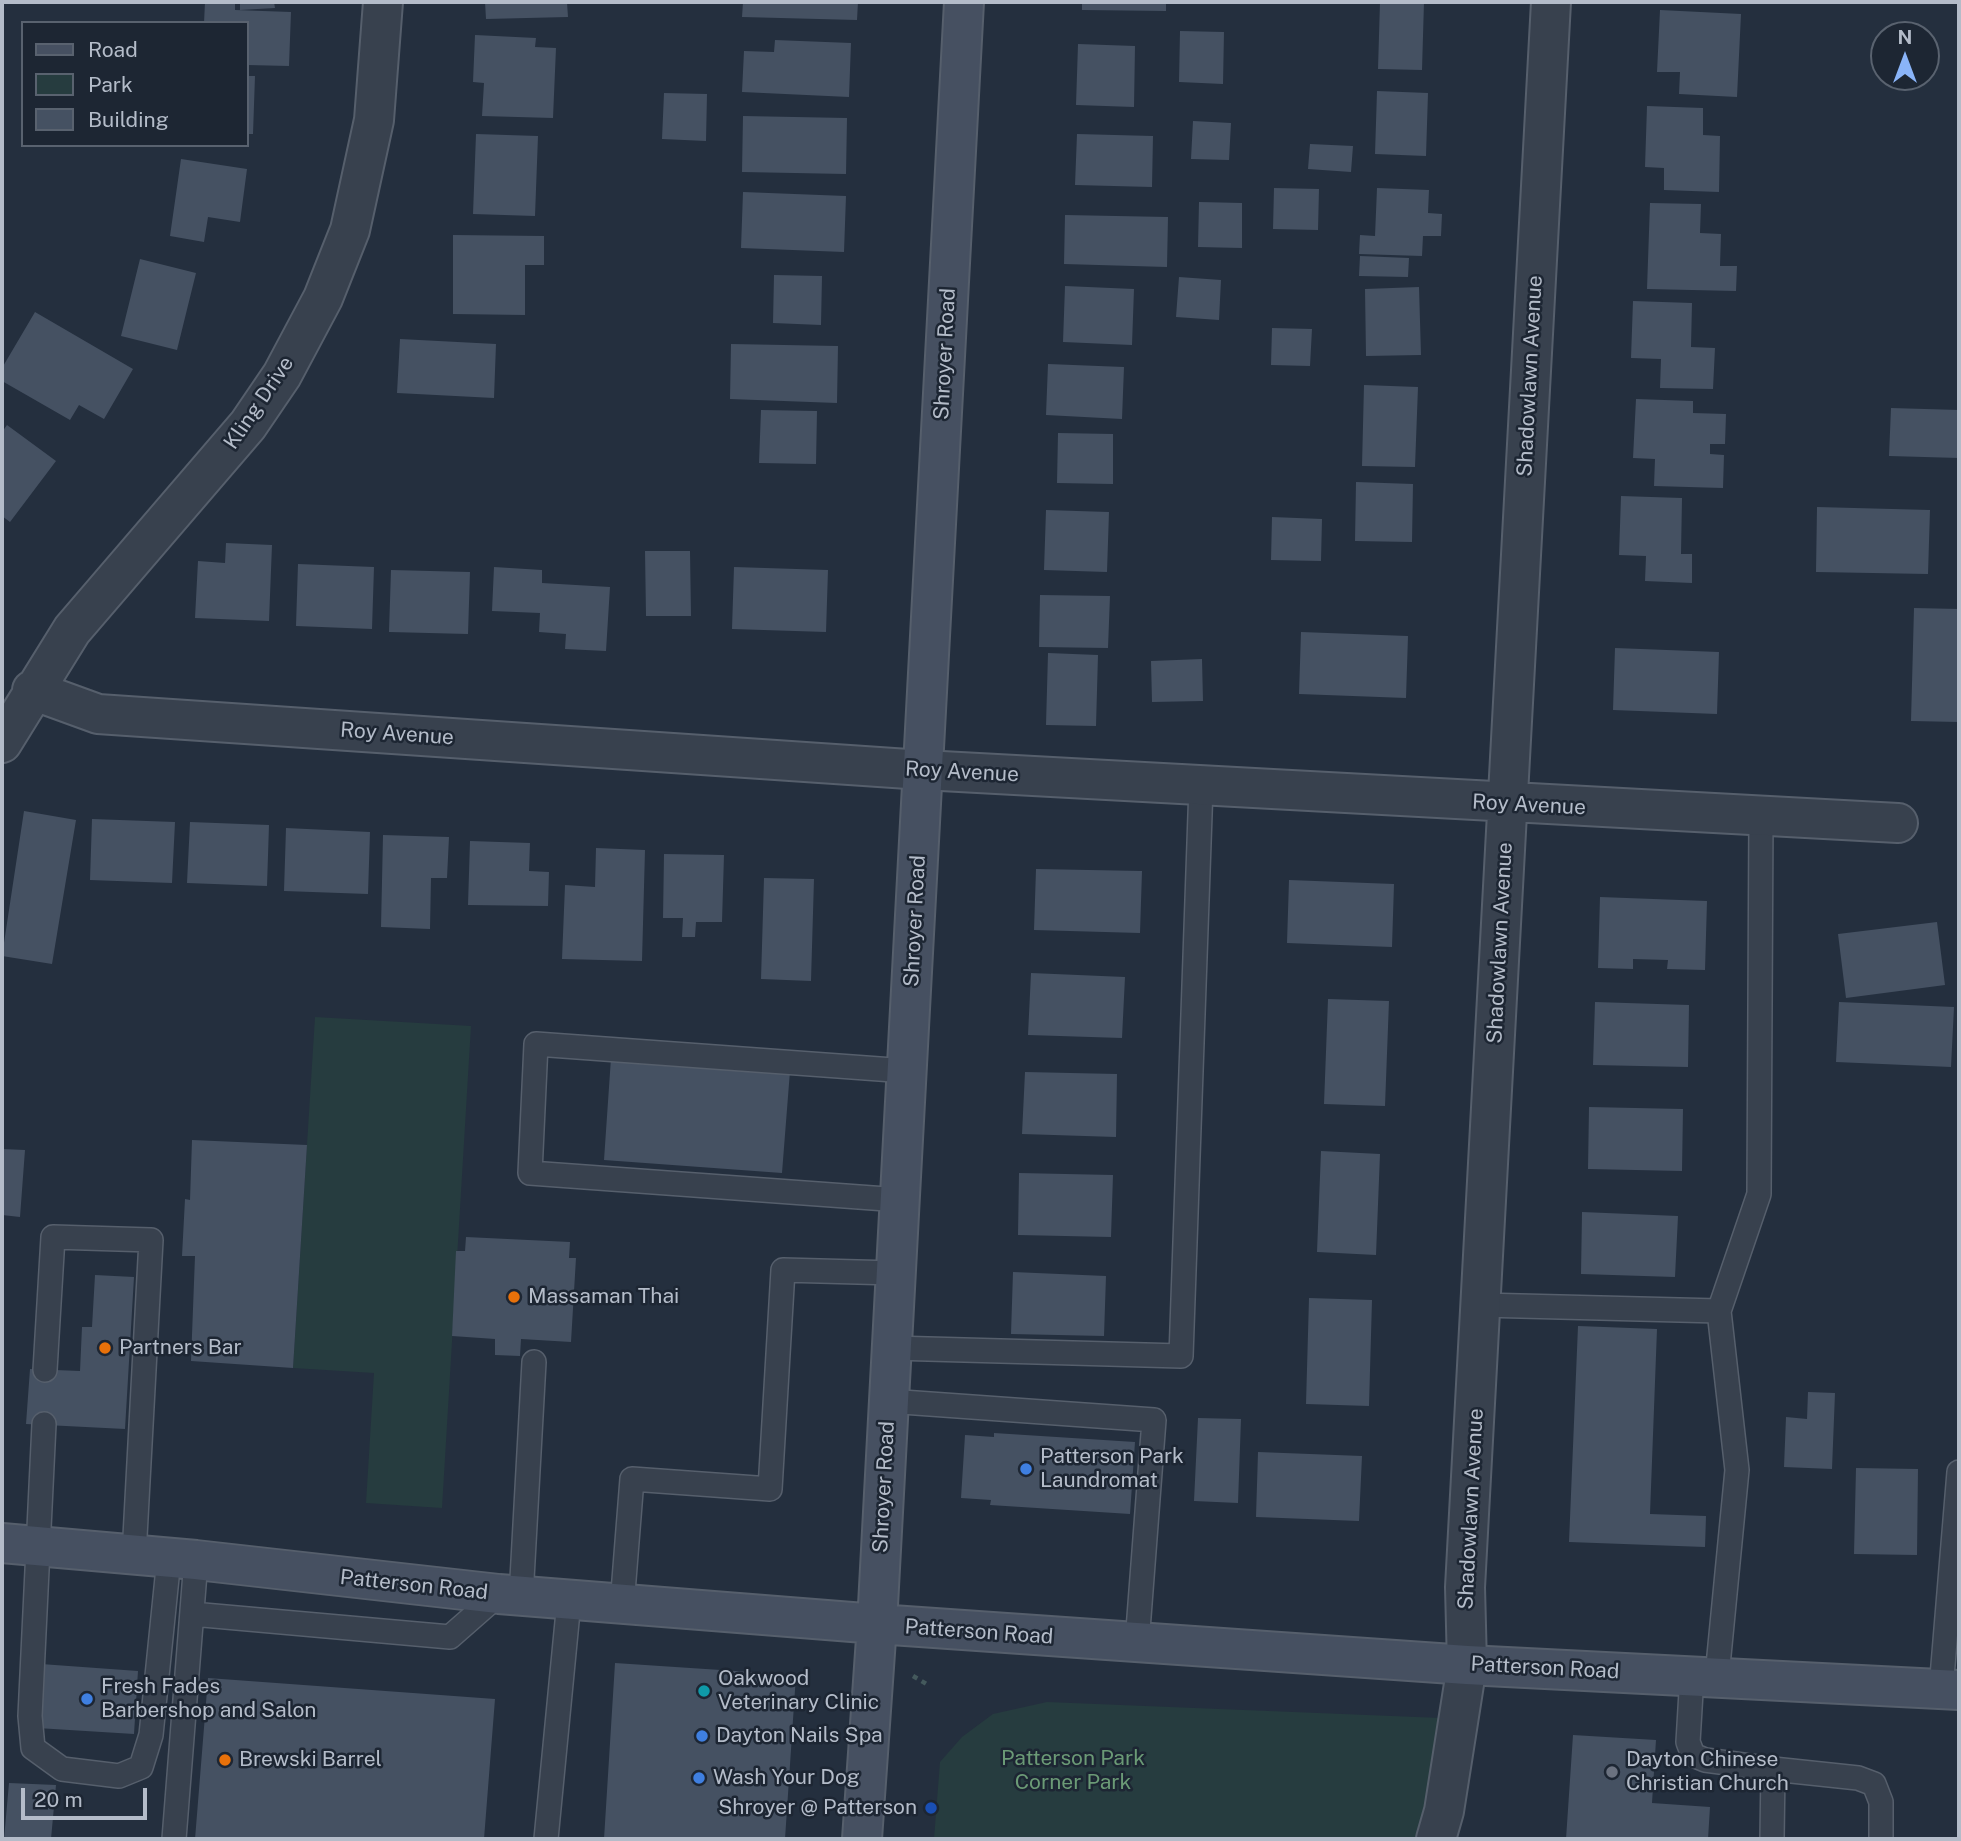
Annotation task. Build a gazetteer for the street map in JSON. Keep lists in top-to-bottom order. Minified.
{"streets":{"main road":["Shroyer Road","Patterson Road"],"street":["Shadowlawn Avenue","Kling Drive","Roy Avenue"]},"crossings":[["Shroyer Road","Roy Avenue"],["Shroyer Road","Patterson Road"],["Shadowlawn Avenue","Roy Avenue"],["Shadowlawn Avenue","Patterson Road"],["Kling Drive","Roy Avenue"]],"parks":["Patterson Park Corner Park"],"places":["Massaman Thai","Partners Bar","Patterson Park Laundromat","Oakwood Veterinary Clinic","Fresh Fades Barbershop and Salon","Dayton Nails Spa","Brewski Barrel","Dayton Chinese Christian Church","Wash Your Dog","Shroyer @ Patterson"],"legend":["Road","Park","Building"],"scale_bar":"20 m","north":"top"}
